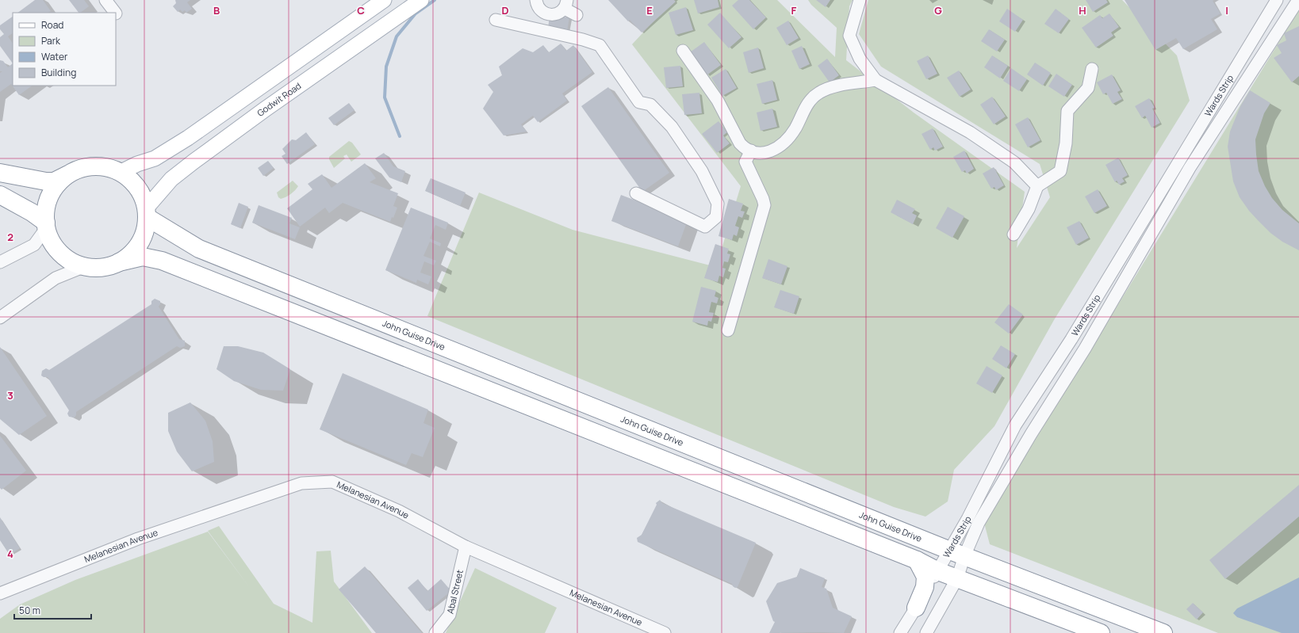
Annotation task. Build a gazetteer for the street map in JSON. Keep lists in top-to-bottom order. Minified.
{"streets":{"highway":["John Guise Drive"],"main road":["Godwit Road"],"street":["Wards Strip","Melanesian Avenue","Abal Street"]},"crossings":[["Wards Strip","John Guise Drive"],["Godwit Road","John Guise Drive"],["Melanesian Avenue","Abal Street"]],"legend":["Road","Park","Water","Building"],"scale_bar":"50 m","grid":{"columns":["B","C","D","E","F","G","H","I"],"rows":["2","3","4"]}}
